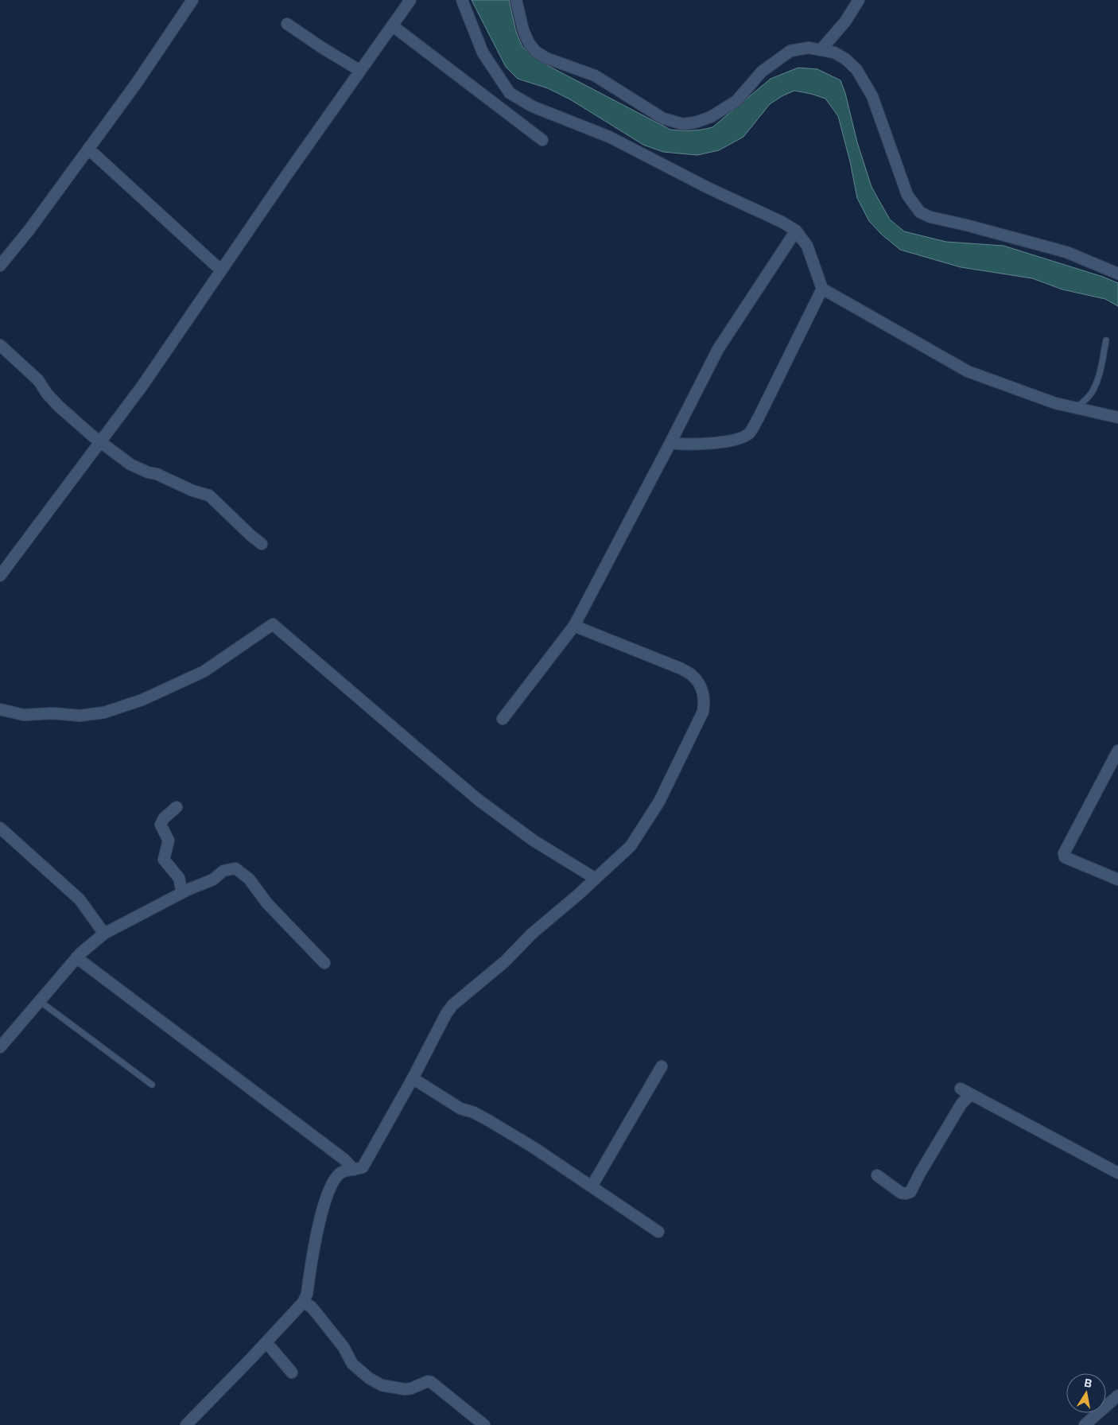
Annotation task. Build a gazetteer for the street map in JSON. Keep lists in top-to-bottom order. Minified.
{"north":"top"}
